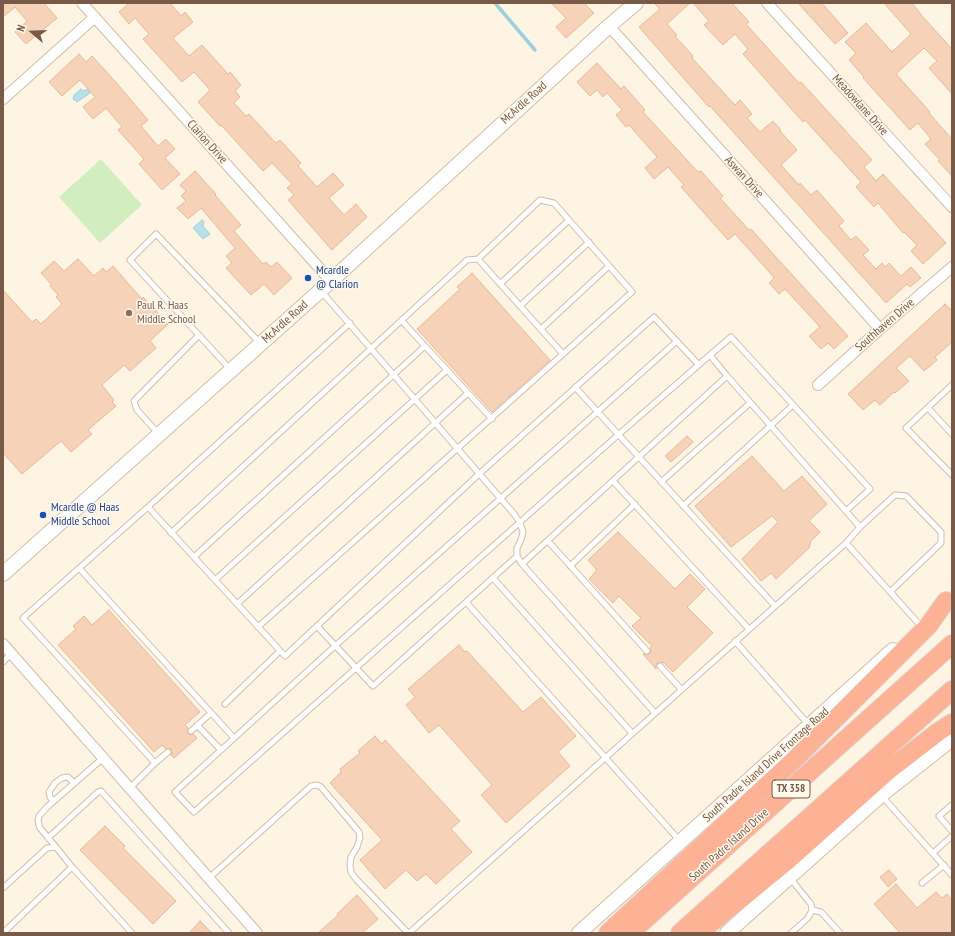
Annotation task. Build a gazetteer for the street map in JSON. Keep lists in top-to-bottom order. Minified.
{"streets":{"highway":["TX 358","South Padre Island Drive"],"main road":["McArdle Road","South Padre Island Drive Frontage Road"],"street":["Meadowlane Drive","Clarion Drive","Aswan Drive","Southhaven Drive"]},"crossings":[["McArdle Road","Clarion Drive"],["McArdle Road","Aswan Drive"],["Aswan Drive","Southhaven Drive"]],"places":["Mcardle @ Clarion","Paul R. Haas Middle School","Mcardle @ Haas Middle School"],"north":"left"}
